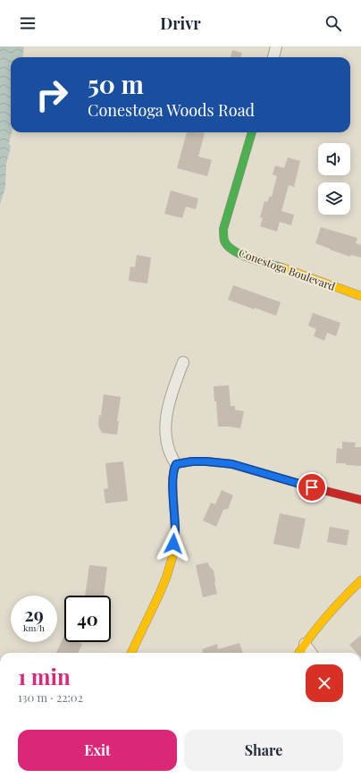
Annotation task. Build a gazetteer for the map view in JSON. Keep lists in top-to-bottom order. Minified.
{"streets":{"street":["Conestoga Boulevard"]},"page":{"header":"Drivr","turn":["50 m","Conestoga Woods Road"],"speed":"29 km/h","limit":"40","heading":["1 min","130 m · 22:02"],"buttons":["Exit","Share"]}}
